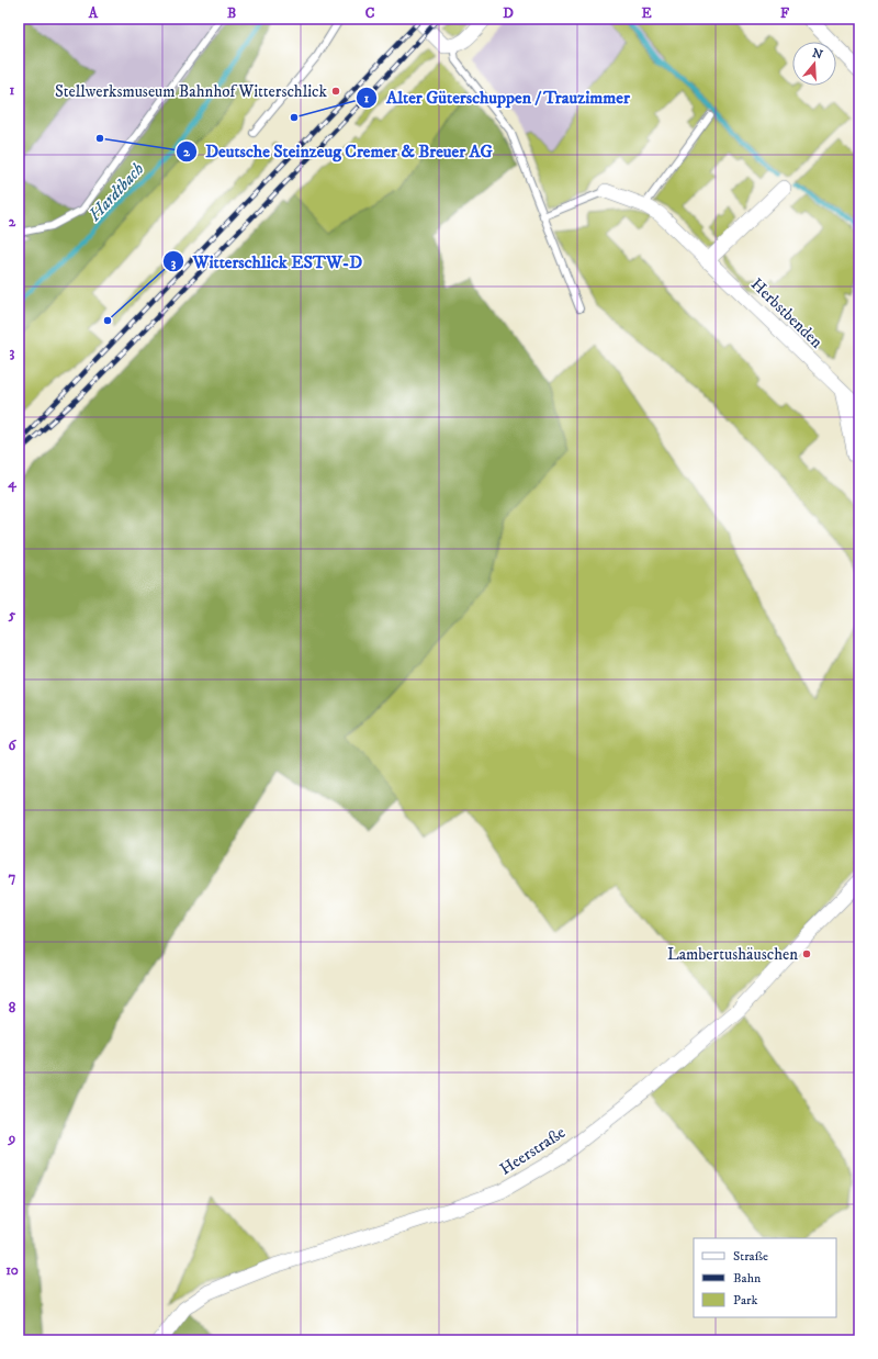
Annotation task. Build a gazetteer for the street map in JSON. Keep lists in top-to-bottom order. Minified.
{"streets":{"street":["Herbstbenden","Heerstraße"]},"water":["Hardtbach"],"places":["Stellwerksmuseum Bahnhof Witterschlick","Alter Güterschuppen / Trauzimmer","Deutsche Steinzeug Cremer & Breuer AG","Witterschlick ESTW-D","Lambertushäuschen"],"legend":["Straße","Bahn","Park"],"north":"top","grid":{"columns":["A","B","C","D","E","F"],"rows":["1","2","3","4","5","6","7","8","9","10"]}}
